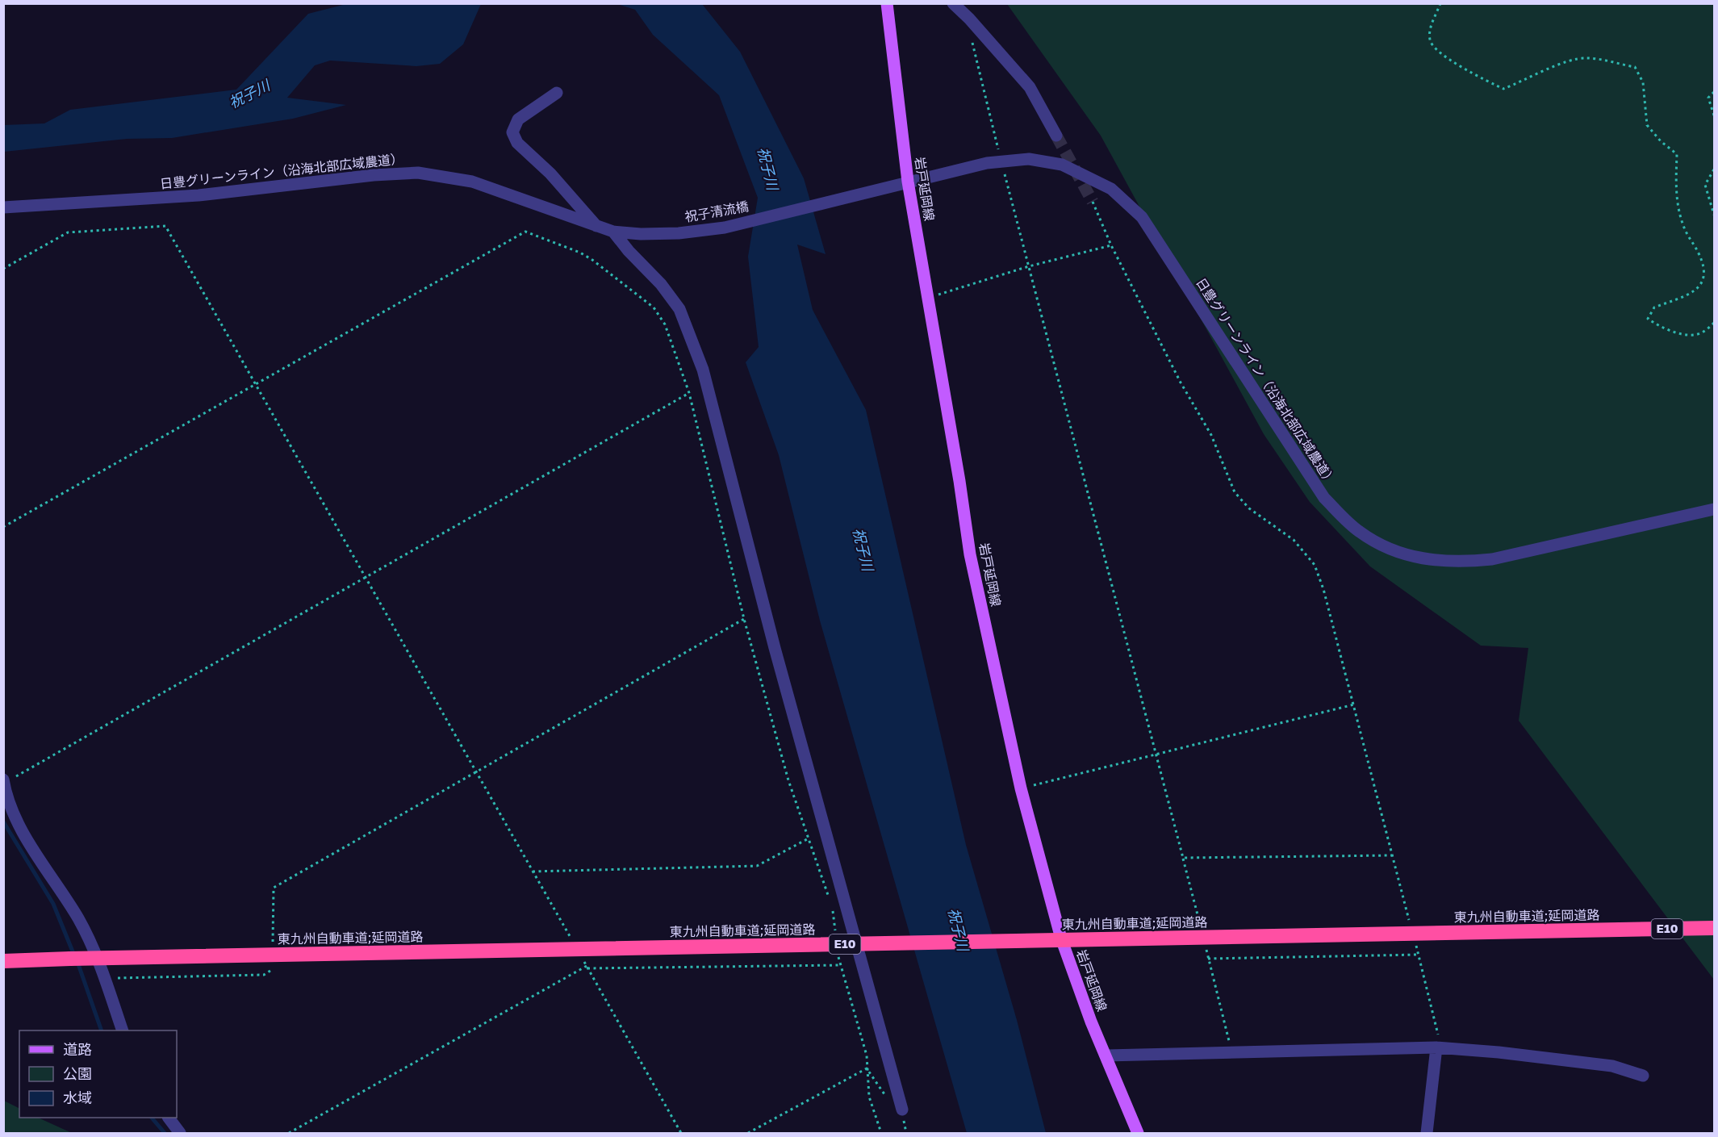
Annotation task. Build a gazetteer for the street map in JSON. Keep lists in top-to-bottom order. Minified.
{"streets":{"highway":["東九州自動車道;延岡道路","E10"],"main road":["岩戸延岡線"],"street":["日豊グリーンライン（沿海北部広域農道）","祝子清流橋"]},"crossings":[["日豊グリーンライン（沿海北部広域農道）","岩戸延岡線"],["日豊グリーンライン（沿海北部広域農道）","祝子清流橋"]],"water":["祝子川"],"legend":["道路","公園","水域"]}
